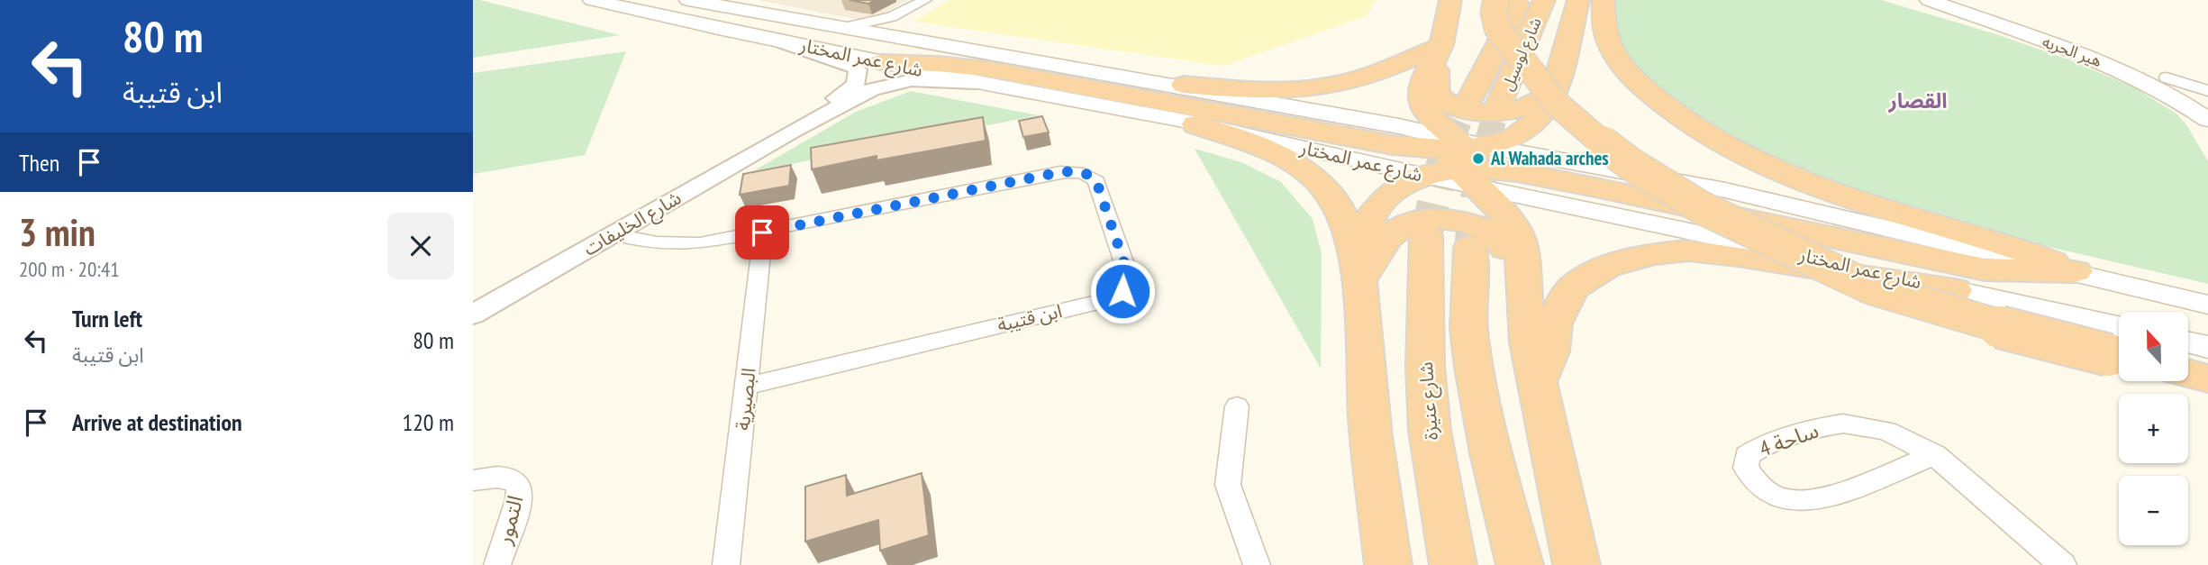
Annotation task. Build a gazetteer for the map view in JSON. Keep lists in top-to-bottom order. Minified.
{"streets":{"highway":["شارع لوسيل","شارع عنيزة"],"main road":["هير الحربه","شارع عمر المختار"],"street":["شارع الخليفات","ابن قتيبة","البصيرية","ساحة 4","التمور"]},"crossings":[["شارع عمر المختار","شارع الخليفات"],["شارع الخليفات","ابن قتيبة"],["ابن قتيبة","البصيرية"]],"districts":["القصار"],"places":["Al Wahada arches"],"north":"top","page":{"turn":["80 m","ابن قتيبة"],"then":"Then","heading":["3 min","200 m · 20:41"],"list":[{"name":"Turn left","note":"ابن قتيبة","value":"80 m"},{"name":"Arrive at destination","value":"120 m"}],"map_buttons":["+","−"]}}
